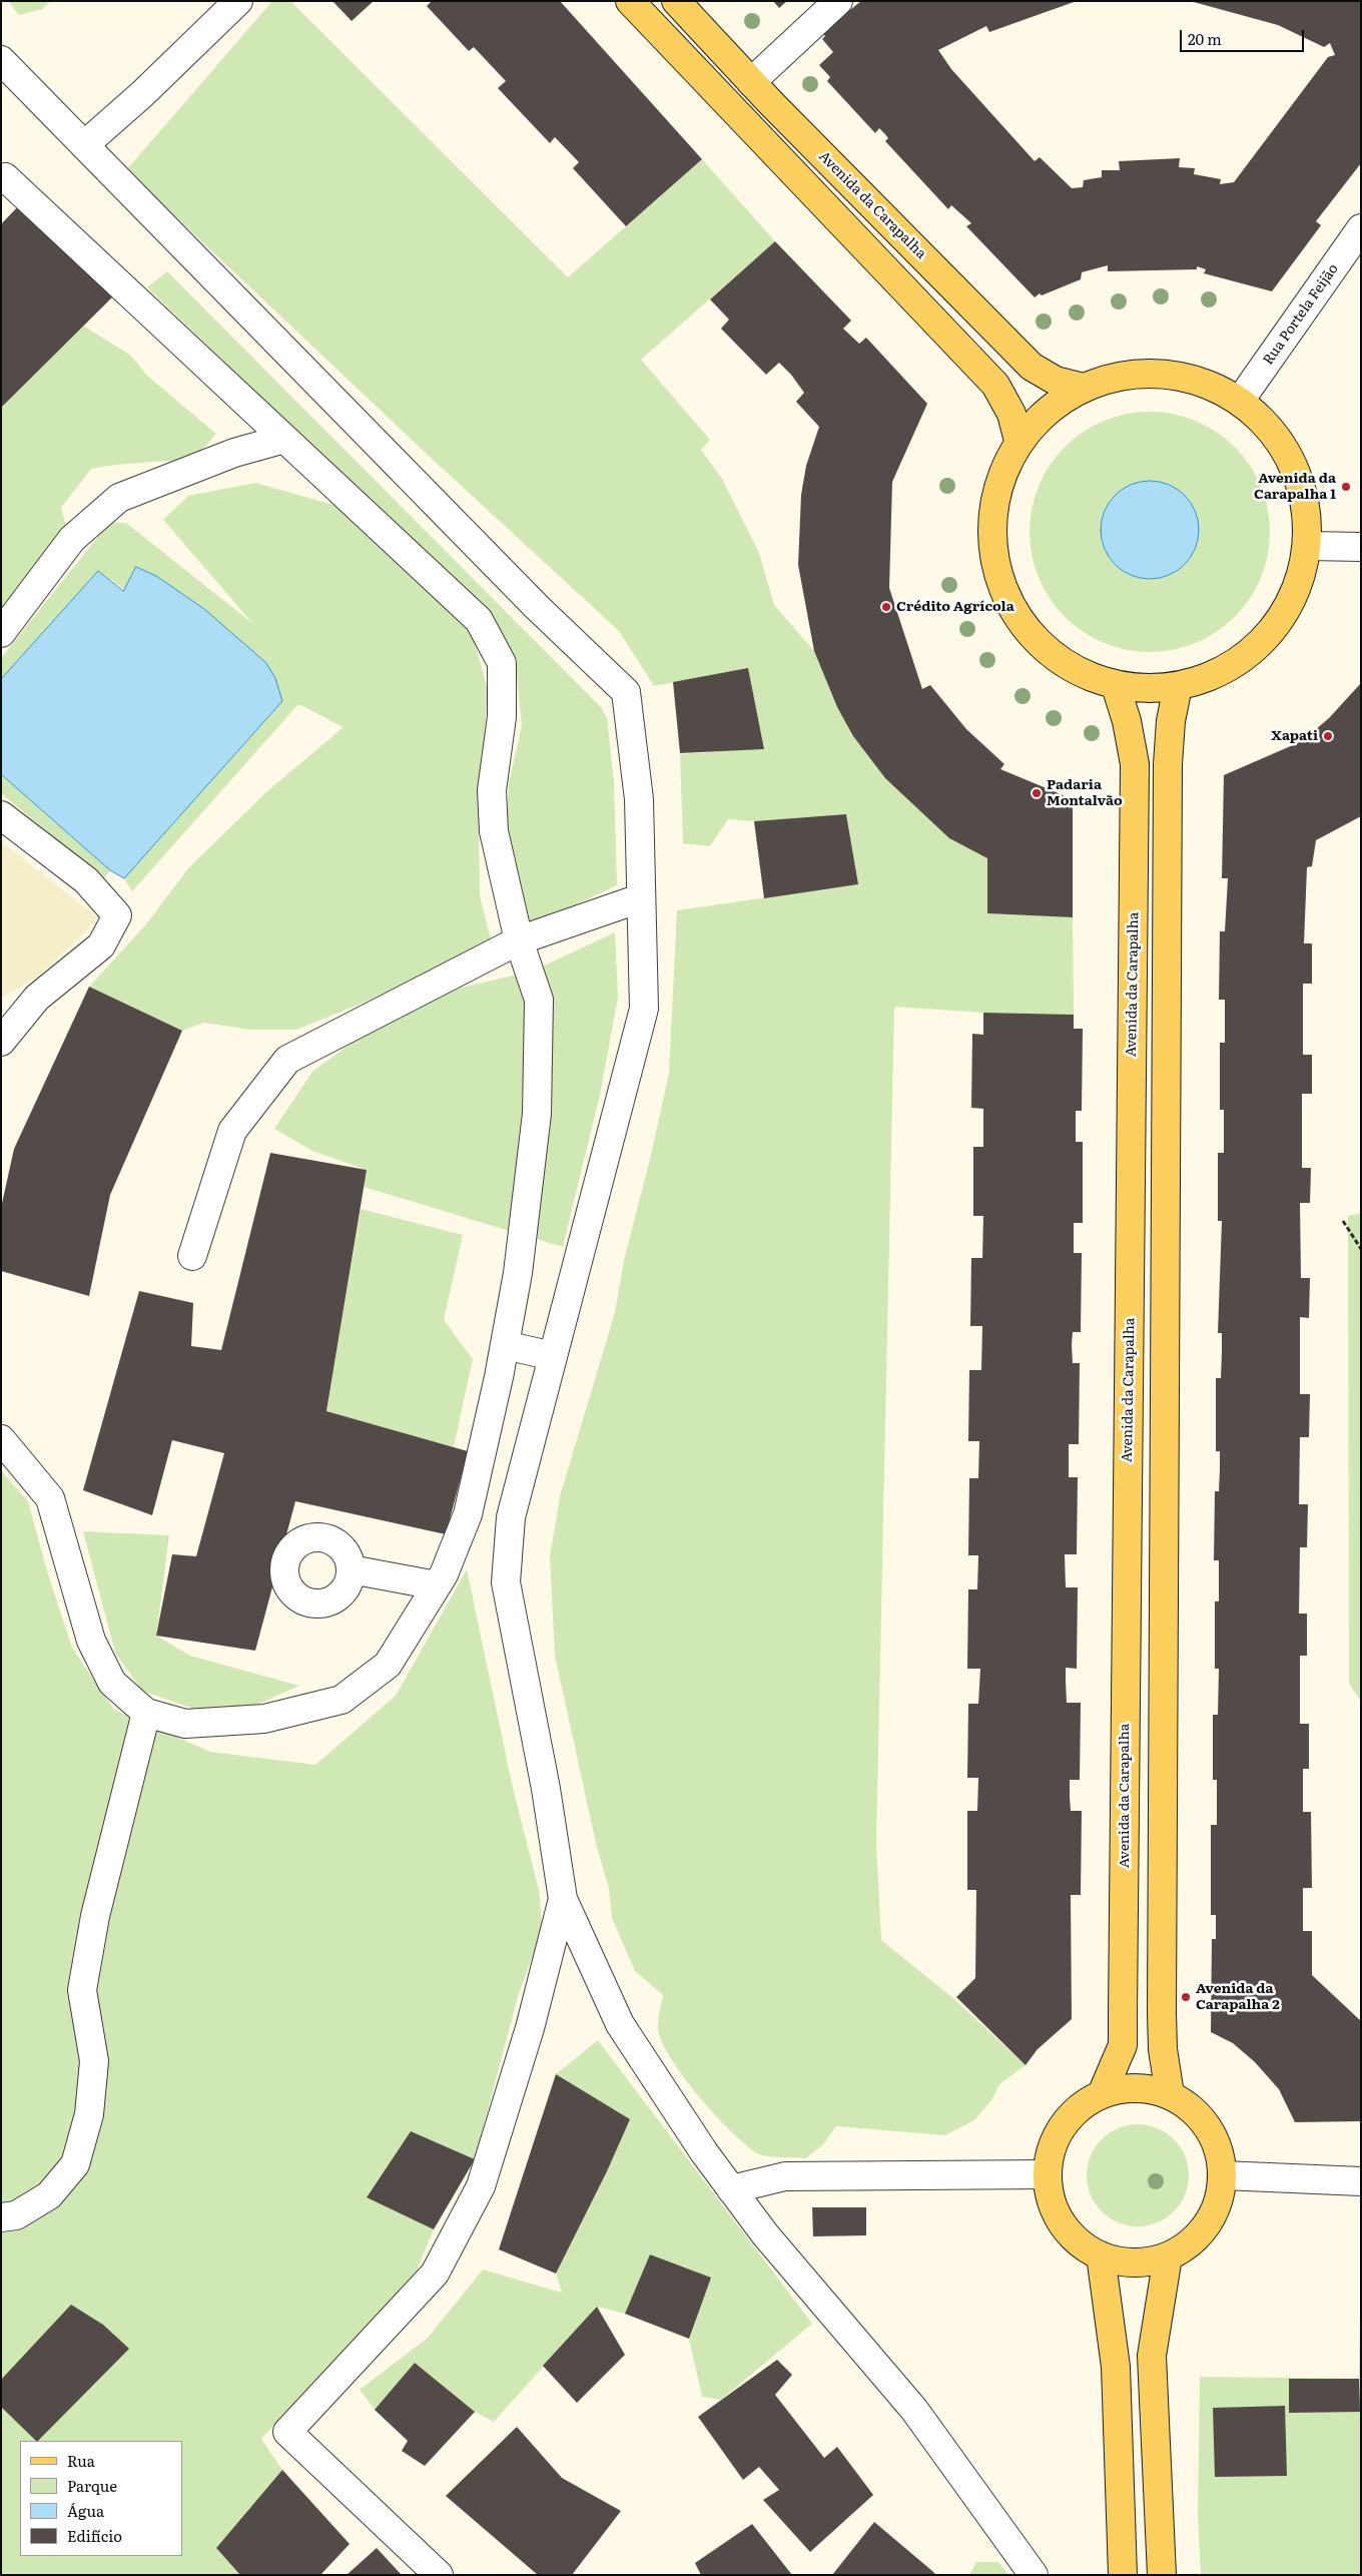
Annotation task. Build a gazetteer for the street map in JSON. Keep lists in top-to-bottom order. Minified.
{"streets":{"main road":["Avenida da Carapalha"],"street":["Rua Portela Feijão"]},"places":["Avenida da Carapalha 1","Crédito Agrícola","Xapati","Padaria Montalvão","Avenida da Carapalha 2"],"legend":["Rua","Parque","Água","Edifício"],"scale_bar":"20 m"}
